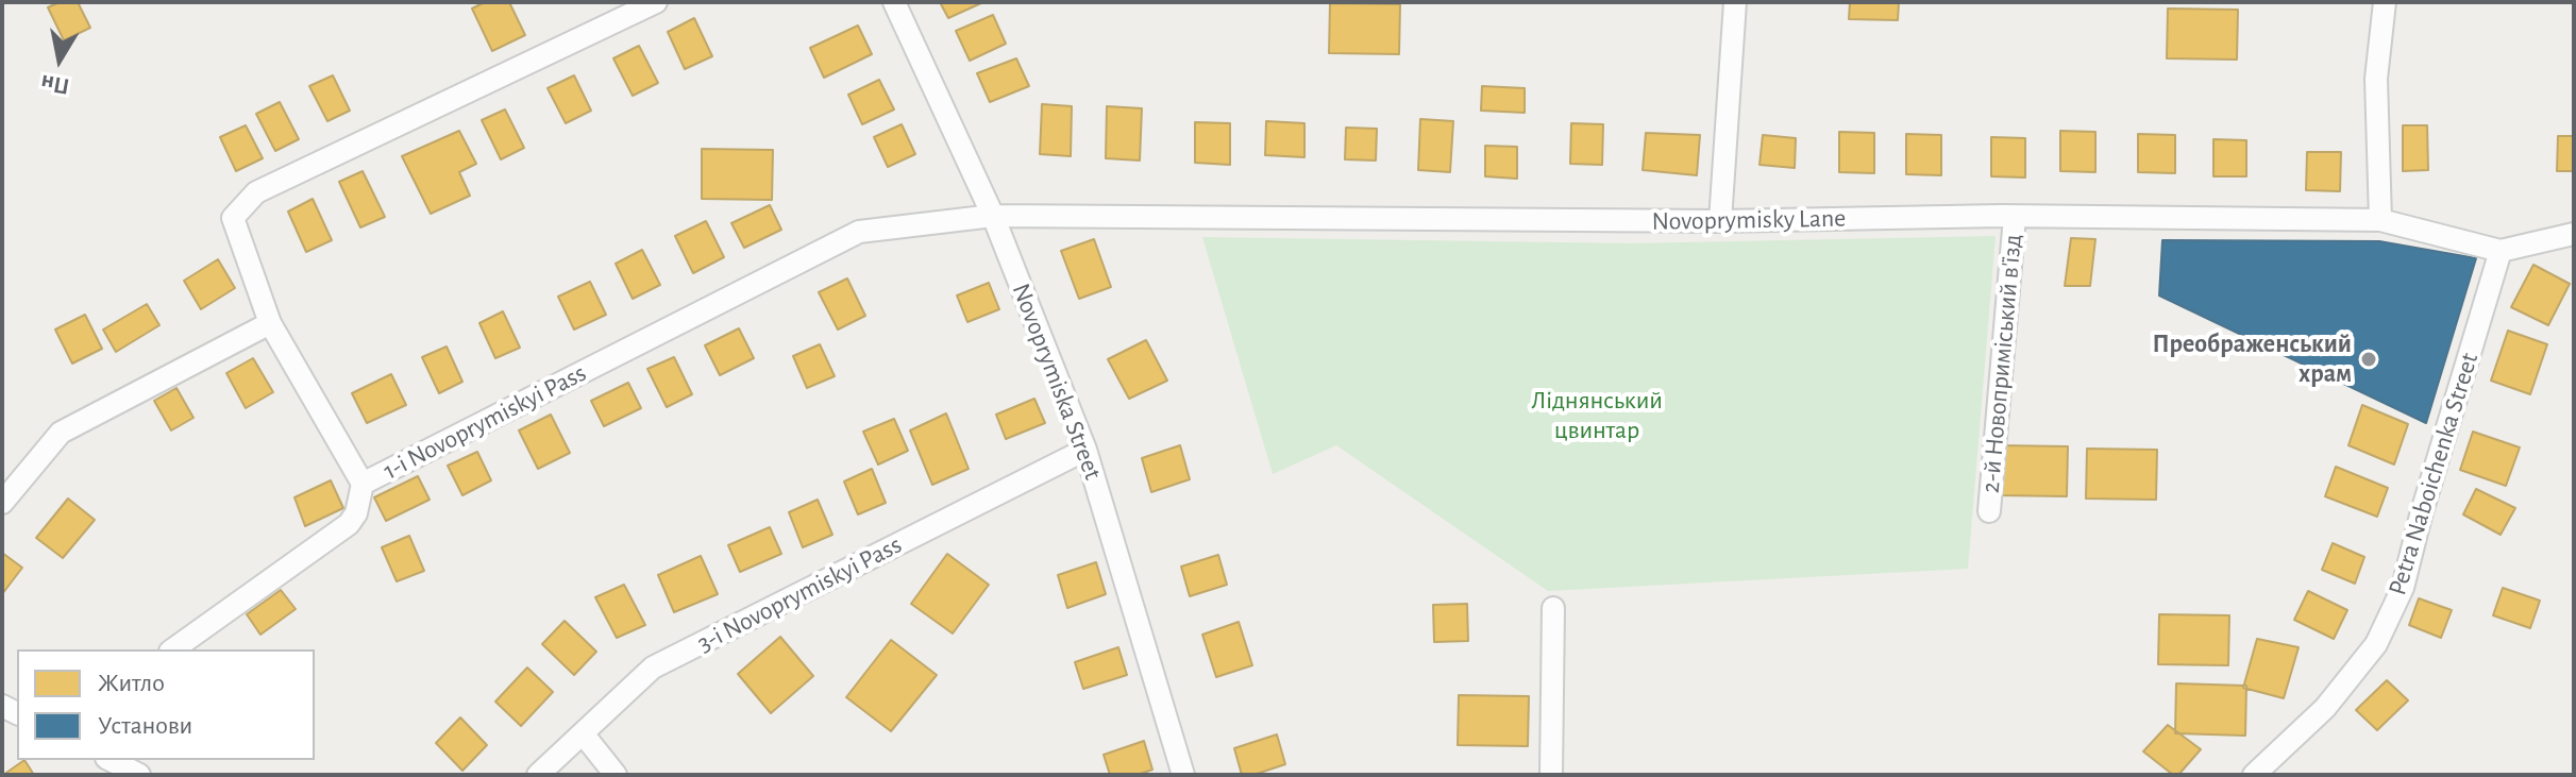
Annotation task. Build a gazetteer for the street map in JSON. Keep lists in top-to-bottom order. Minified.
{"streets":{"street":["Novoprymisky Lane","2-й Новоприміський в'їзд","Novoprymiska Street","1-i Novoprymiskyi Pass","Petra Naboichenka Street","3-i Novoprymiskyi Pass"]},"crossings":[["Novoprymisky Lane","2-й Новоприміський в'їзд"],["Novoprymisky Lane","Novoprymiska Street"],["Novoprymisky Lane","1-i Novoprymiskyi Pass"],["Novoprymisky Lane","Petra Naboichenka Street"],["Novoprymiska Street","1-i Novoprymiskyi Pass"],["Novoprymiska Street","3-i Novoprymiskyi Pass"]],"parks":["Ліднянський цвинтар"],"places":["Преображенський храм"],"legend":["Житло","Установи"],"north":"bottom"}
